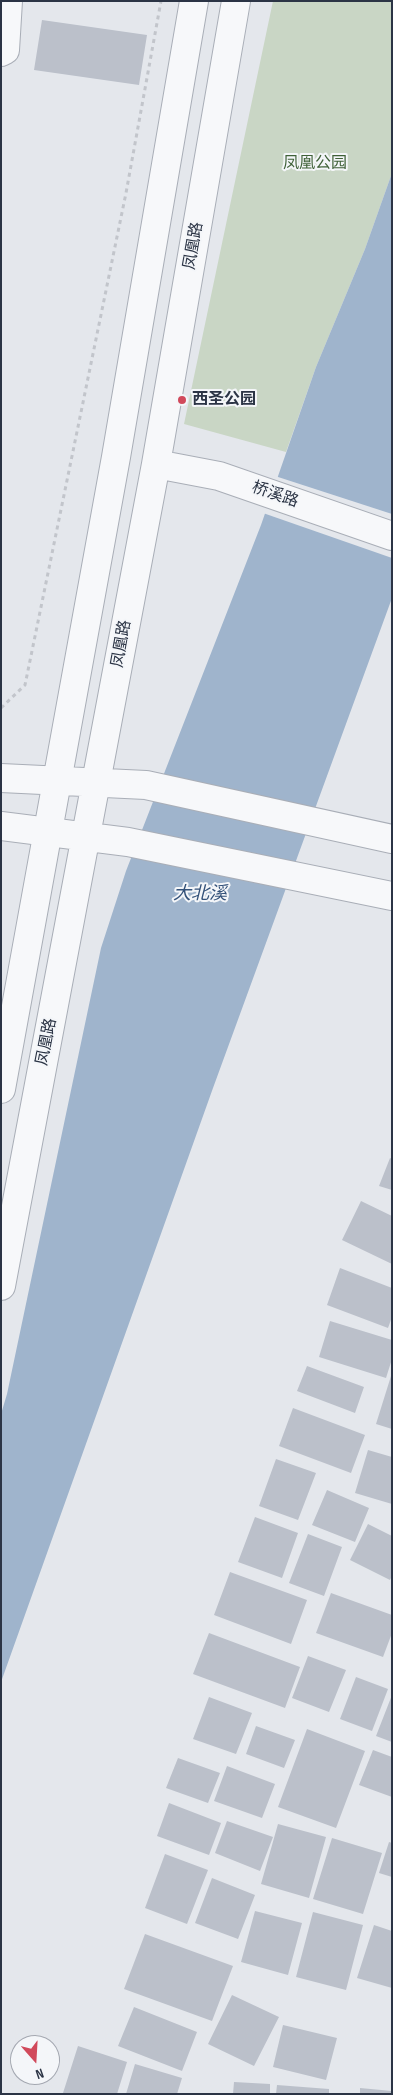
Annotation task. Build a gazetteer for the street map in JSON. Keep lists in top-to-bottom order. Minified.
{"streets":{"street":["凤凰路","桥溪路"]},"crossings":[["凤凰路","桥溪路"]],"water":["大北溪"],"parks":["凤凰公园"],"places":["西圣公园"],"north":"bottom"}
